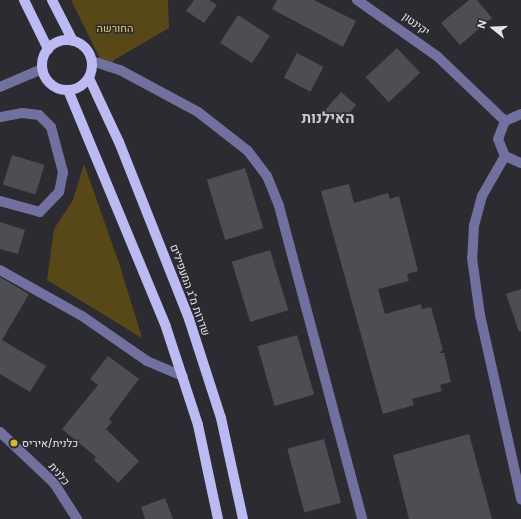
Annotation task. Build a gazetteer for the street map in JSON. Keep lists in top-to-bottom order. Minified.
{"streets":{"main road":["שדרות מ\"ג המעפילים"],"street":["יקינטון","כלנית"]},"districts":["האילנות"],"parks":["החורשה"],"places":["כלנית/איריס"],"north":"left"}
